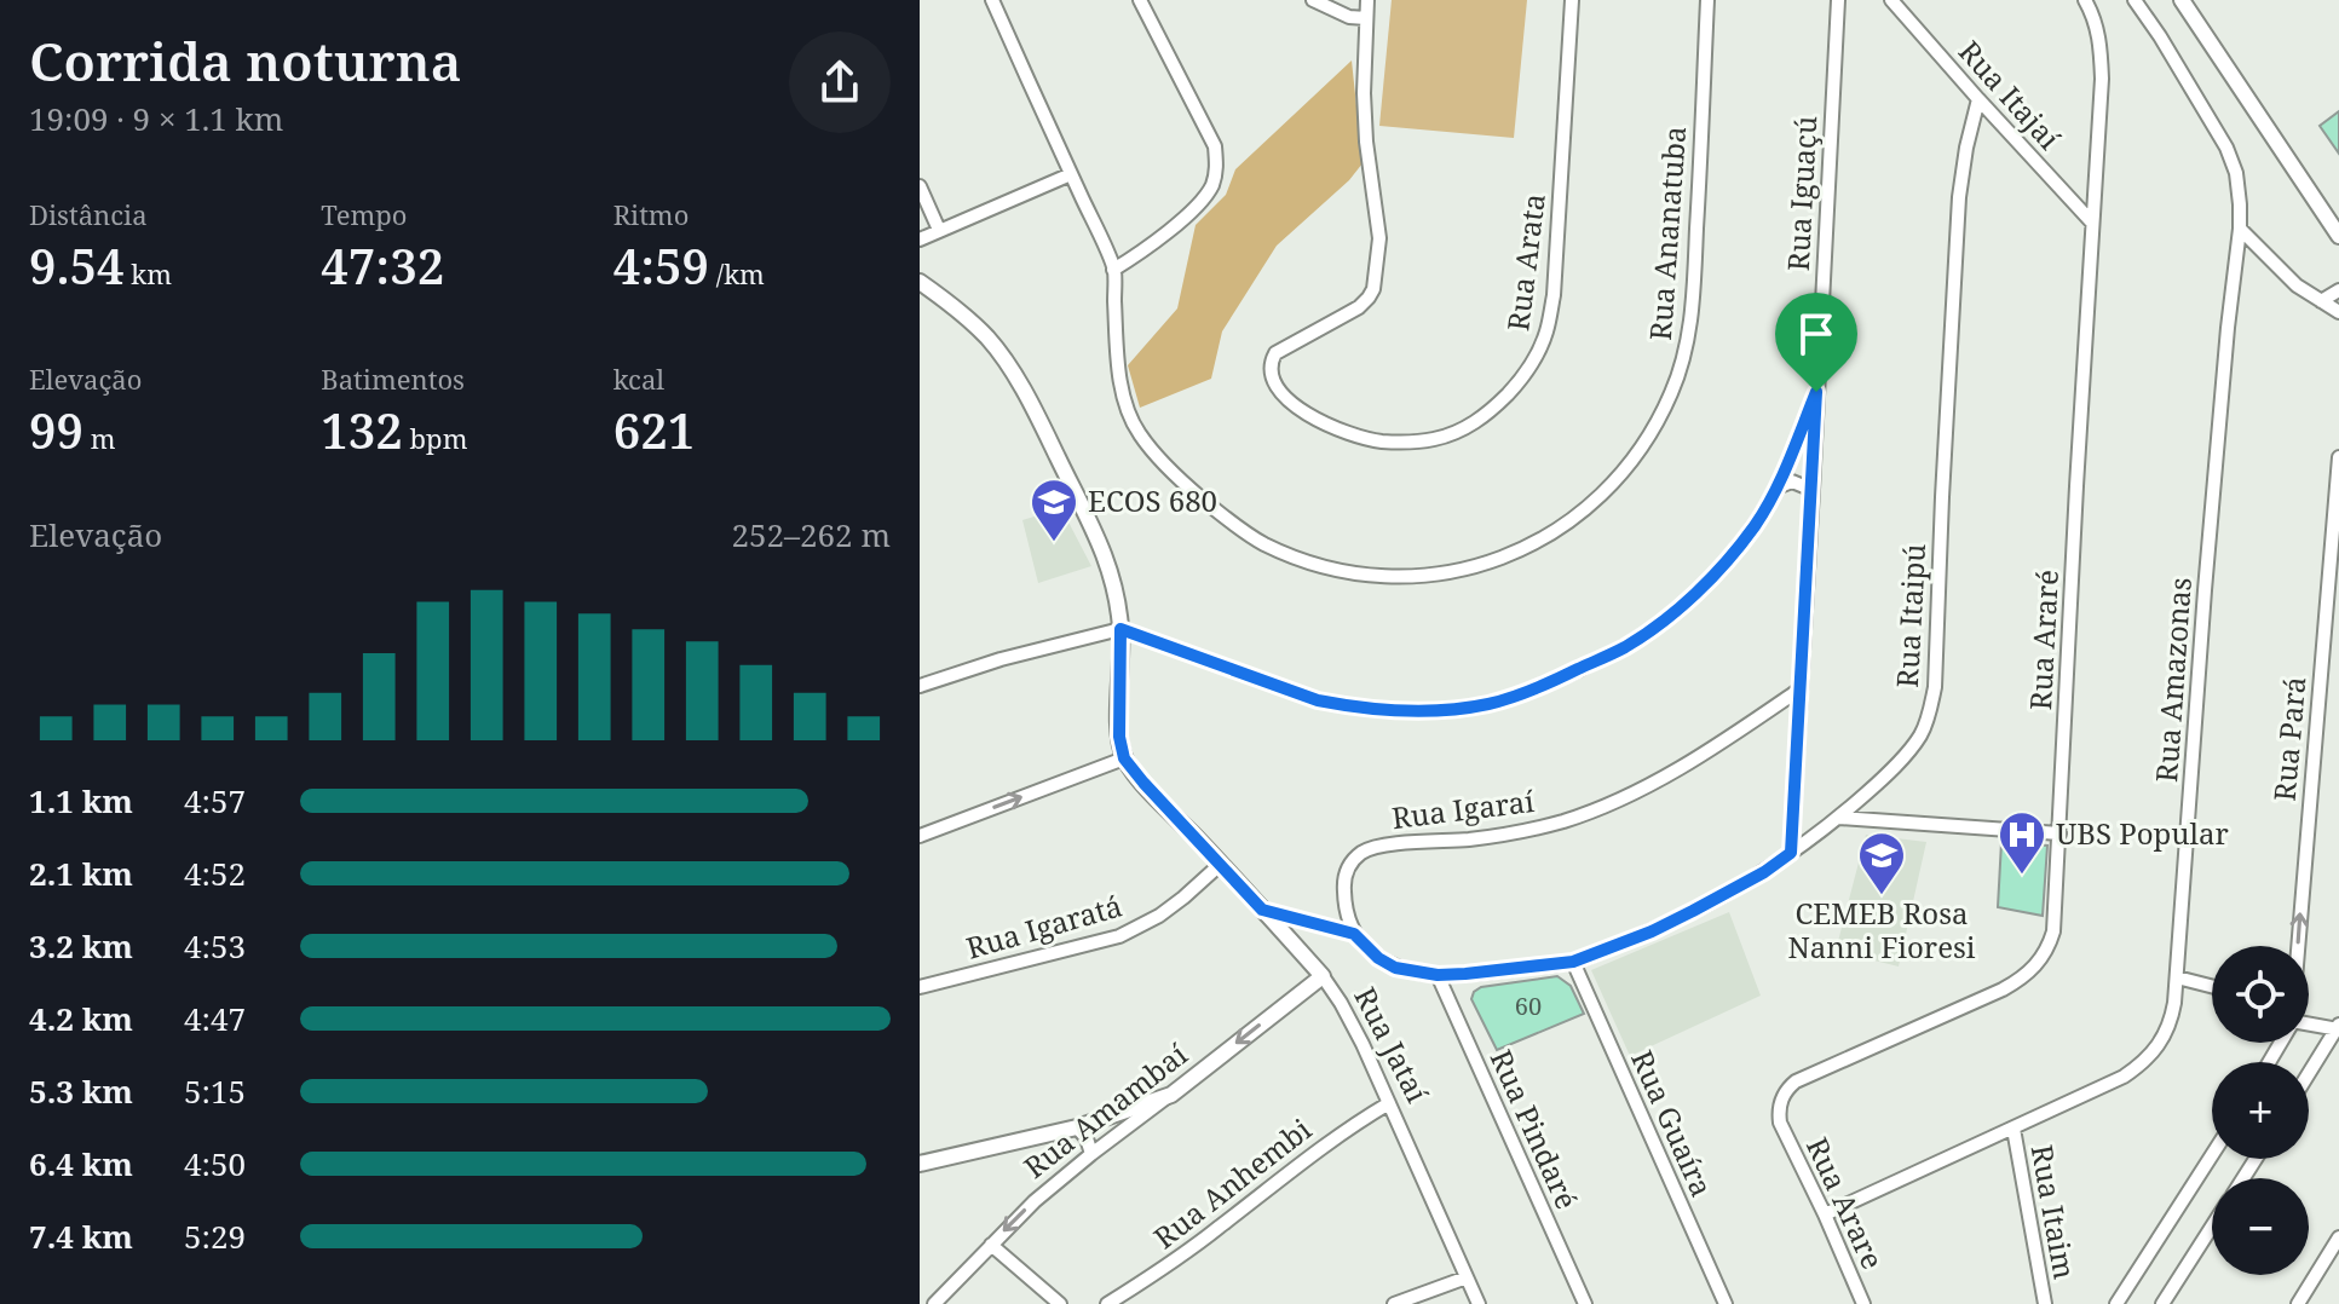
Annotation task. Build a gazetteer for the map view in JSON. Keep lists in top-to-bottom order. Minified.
{"streets":{"street":["Rua Itajaí","Rua Iguaçú","Rua Ananatuba","Rua Arata","Rua Itaipú","Rua Araré","Rua Amazonas","Rua Pará","Rua Igaraí","Rua Igaratá","Rua Jataí","Rua Amambaí","Rua Guaíra","Rua Pindaré","Rua Anhembi","Rua Arare","Rua Itaim"]},"crossings":[["Rua Itajaí","Rua Itaipú"],["Rua Itajaí","Rua Araré"],["Rua Iguaçú","Rua Itaipú"],["Rua Iguaçú","Rua Igaraí"],["Rua Itaipú","Rua Igaraí"],["Rua Itaipú","Rua Jataí"],["Rua Itaipú","Rua Guaíra"],["Rua Itaipú","Rua Pindaré"],["Rua Araré","Rua Arare"],["Rua Amazonas","Rua Arare"],["Rua Amazonas","Rua Itaim"],["Rua Igaratá","Rua Jataí"],["Rua Jataí","Rua Amambaí"],["Rua Jataí","Rua Anhembi"]],"one_way":["Rua Pará","Rua Amambaí"],"places":{"school or university":["ECOS 680","CEMEB Rosa Nanni Fioresi"],"hospital":["UBS Popular"]},"house_numbers":["60"],"page":{"heading":["Corrida noturna","19:09 · 9 × 1.1 km"],"stats":[["Distância","9.54 km"],["Tempo","47:32"],["Ritmo","4:59 /km"],["Elevação","99 m"],["Batimentos","132 bpm"],["kcal","621"]],"chart":["Elevação","252–262 m"],"list":[{"name":"1.1 km","note":"4:57"},{"name":"2.1 km","note":"4:52"},{"name":"3.2 km","note":"4:53"},{"name":"4.2 km","note":"4:47"},{"name":"5.3 km","note":"5:15"},{"name":"6.4 km","note":"4:50"},{"name":"7.4 km","note":"5:29"}],"map_buttons":["+","−"]}}
